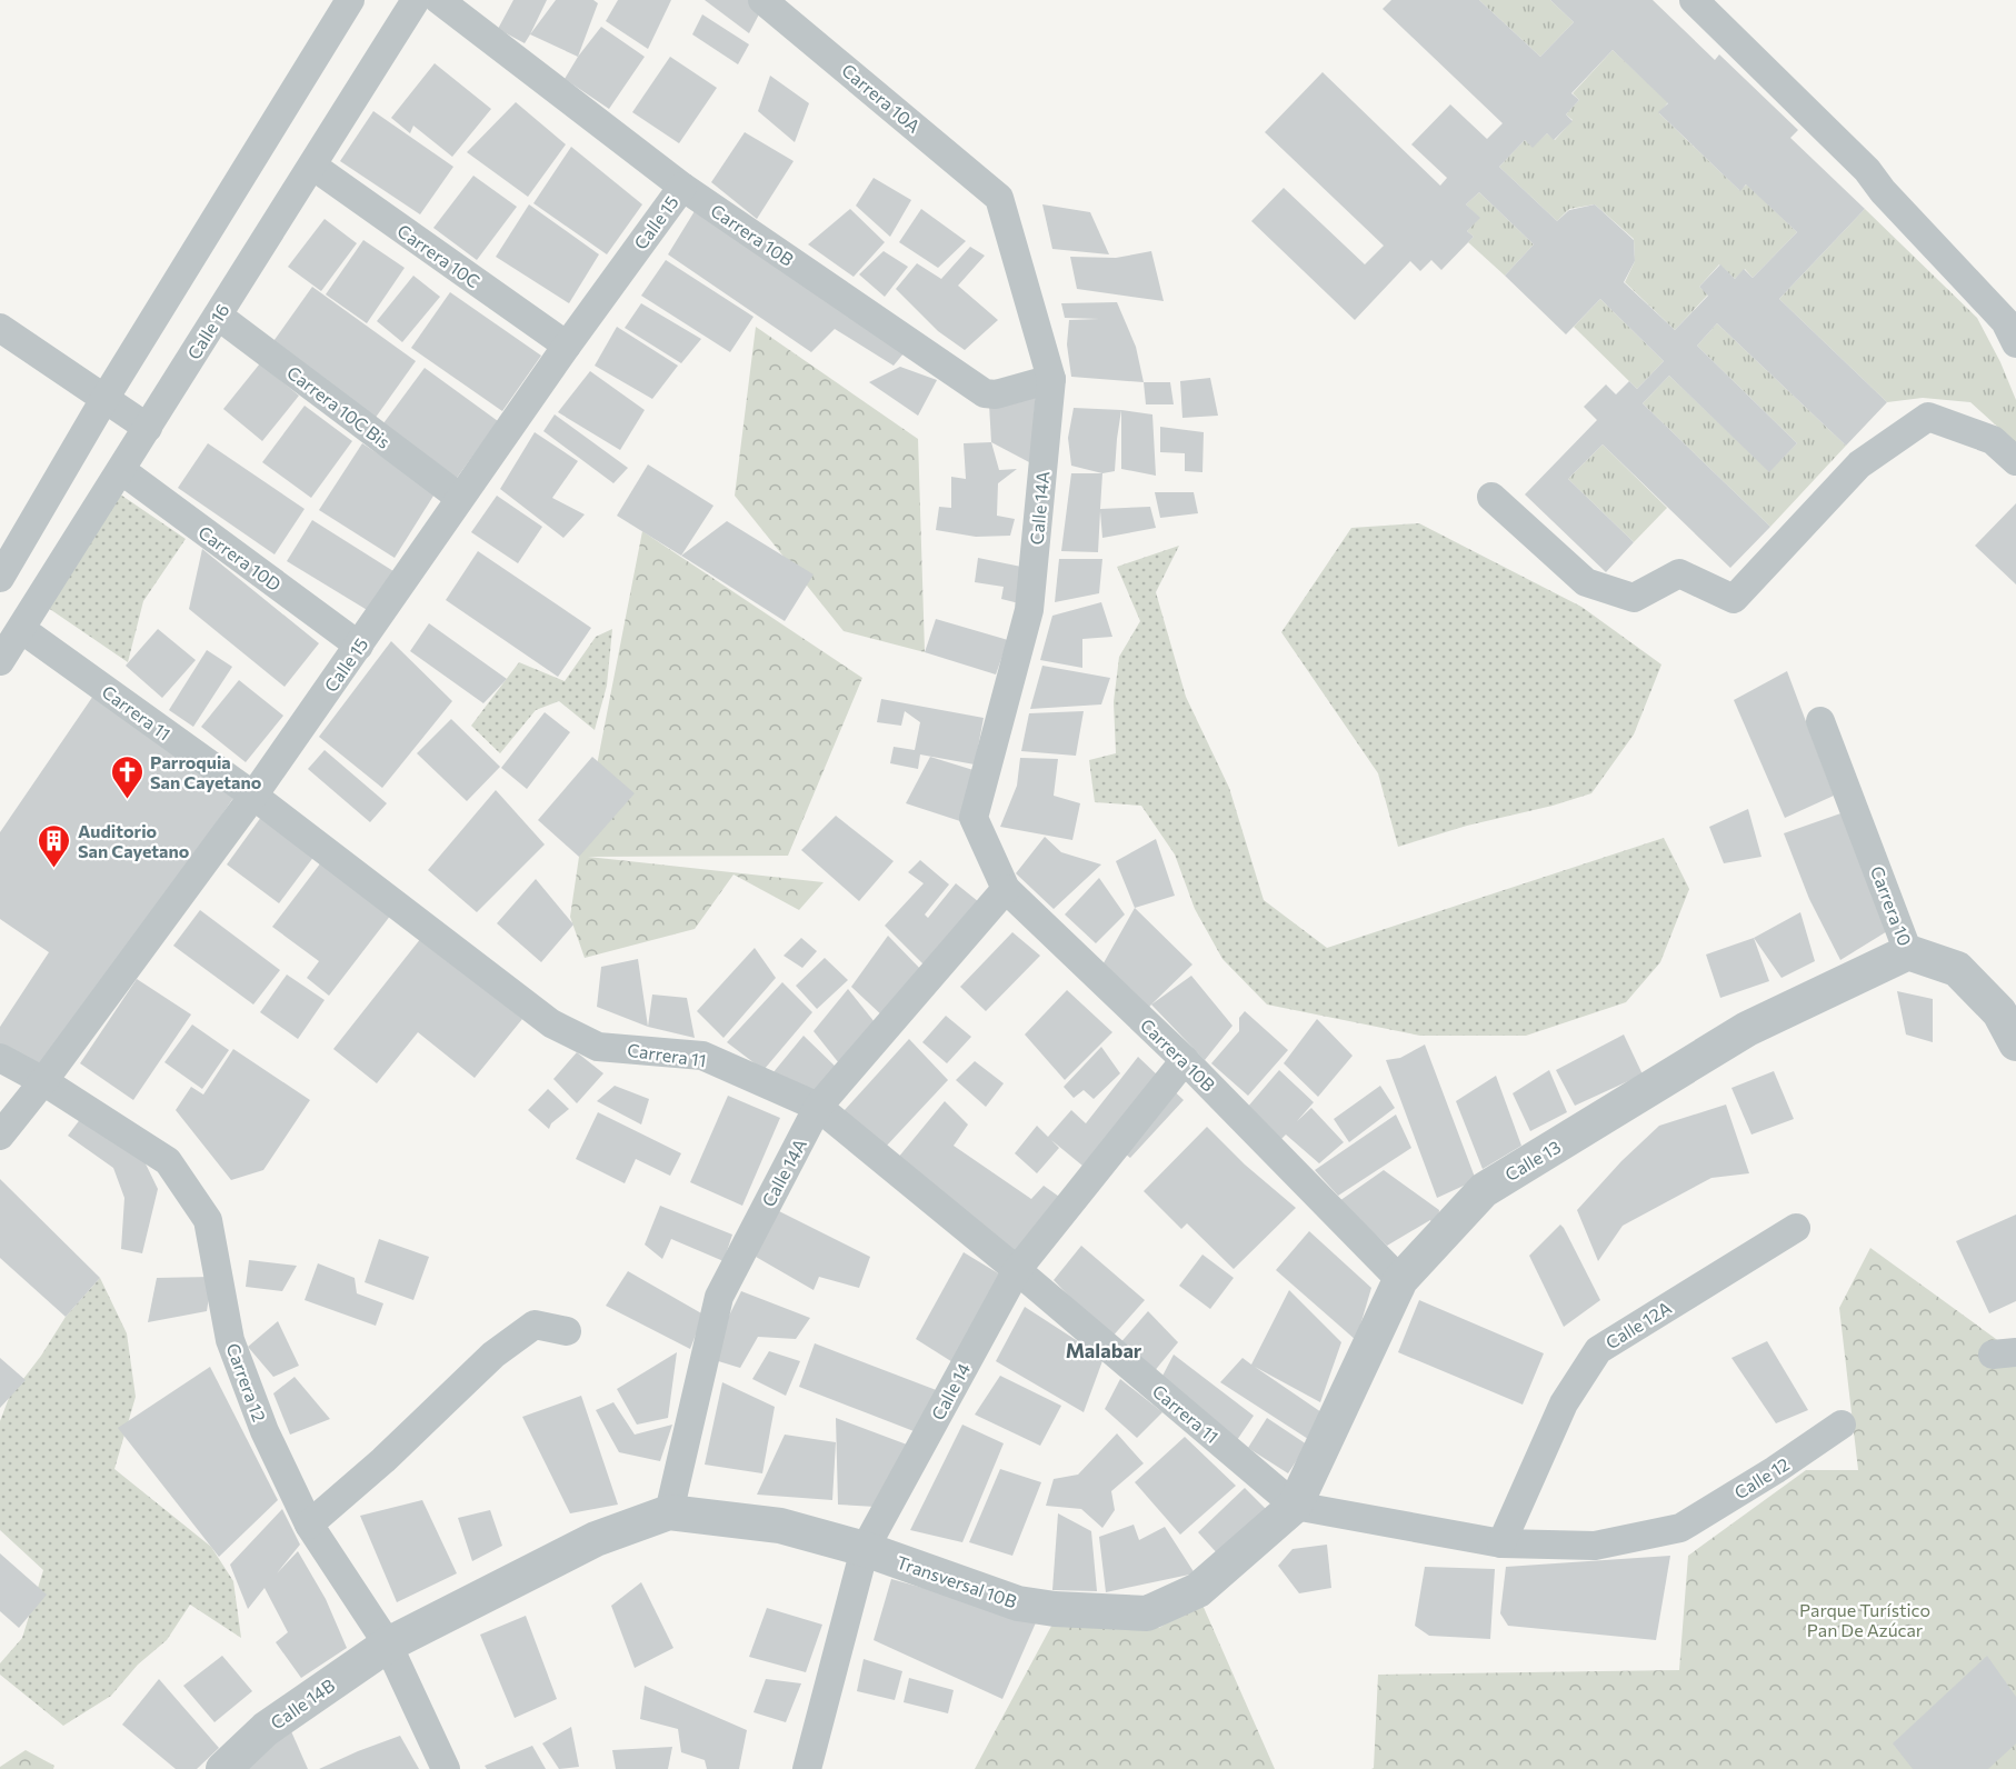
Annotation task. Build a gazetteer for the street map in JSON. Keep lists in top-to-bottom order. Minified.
{"streets":{"street":["Carrera 10A","Calle 15","Carrera 10B","Carrera 10C","Calle 16","Carrera 10C Bis","Calle 14A","Carrera 10D","Carrera 11","Carrera 10","Calle 13","Calle 12A","Carrera 12","Calle 14","Calle 12","Transversal 10B","Calle 14B"]},"crossings":[["Carrera 10A","Calle 14A"],["Calle 15","Carrera 10B"],["Calle 15","Carrera 10C"],["Calle 15","Carrera 10C Bis"],["Calle 15","Carrera 10D"],["Calle 15","Carrera 11"],["Calle 15","Carrera 12"],["Carrera 10B","Calle 14A"],["Carrera 10B","Calle 13"],["Carrera 10B","Calle 14"],["Carrera 10C","Calle 16"],["Calle 16","Carrera 10C Bis"],["Calle 16","Carrera 10D"],["Calle 16","Carrera 11"],["Calle 14A","Carrera 11"],["Calle 14A","Transversal 10B"],["Carrera 11","Calle 13"],["Carrera 11","Calle 14"],["Carrera 11","Transversal 10B"],["Carrera 10","Calle 13"],["Calle 13","Transversal 10B"],["Calle 12A","Calle 12"],["Carrera 12","Transversal 10B"],["Carrera 12","Calle 14B"],["Calle 14","Transversal 10B"],["Transversal 10B","Calle 14B"]],"districts":["Malabar"],"parks":["Parque Turístico Pan De Azúcar"],"places":{"church":["Parroquia San Cayetano"],"building":["Auditorio San Cayetano"]}}
